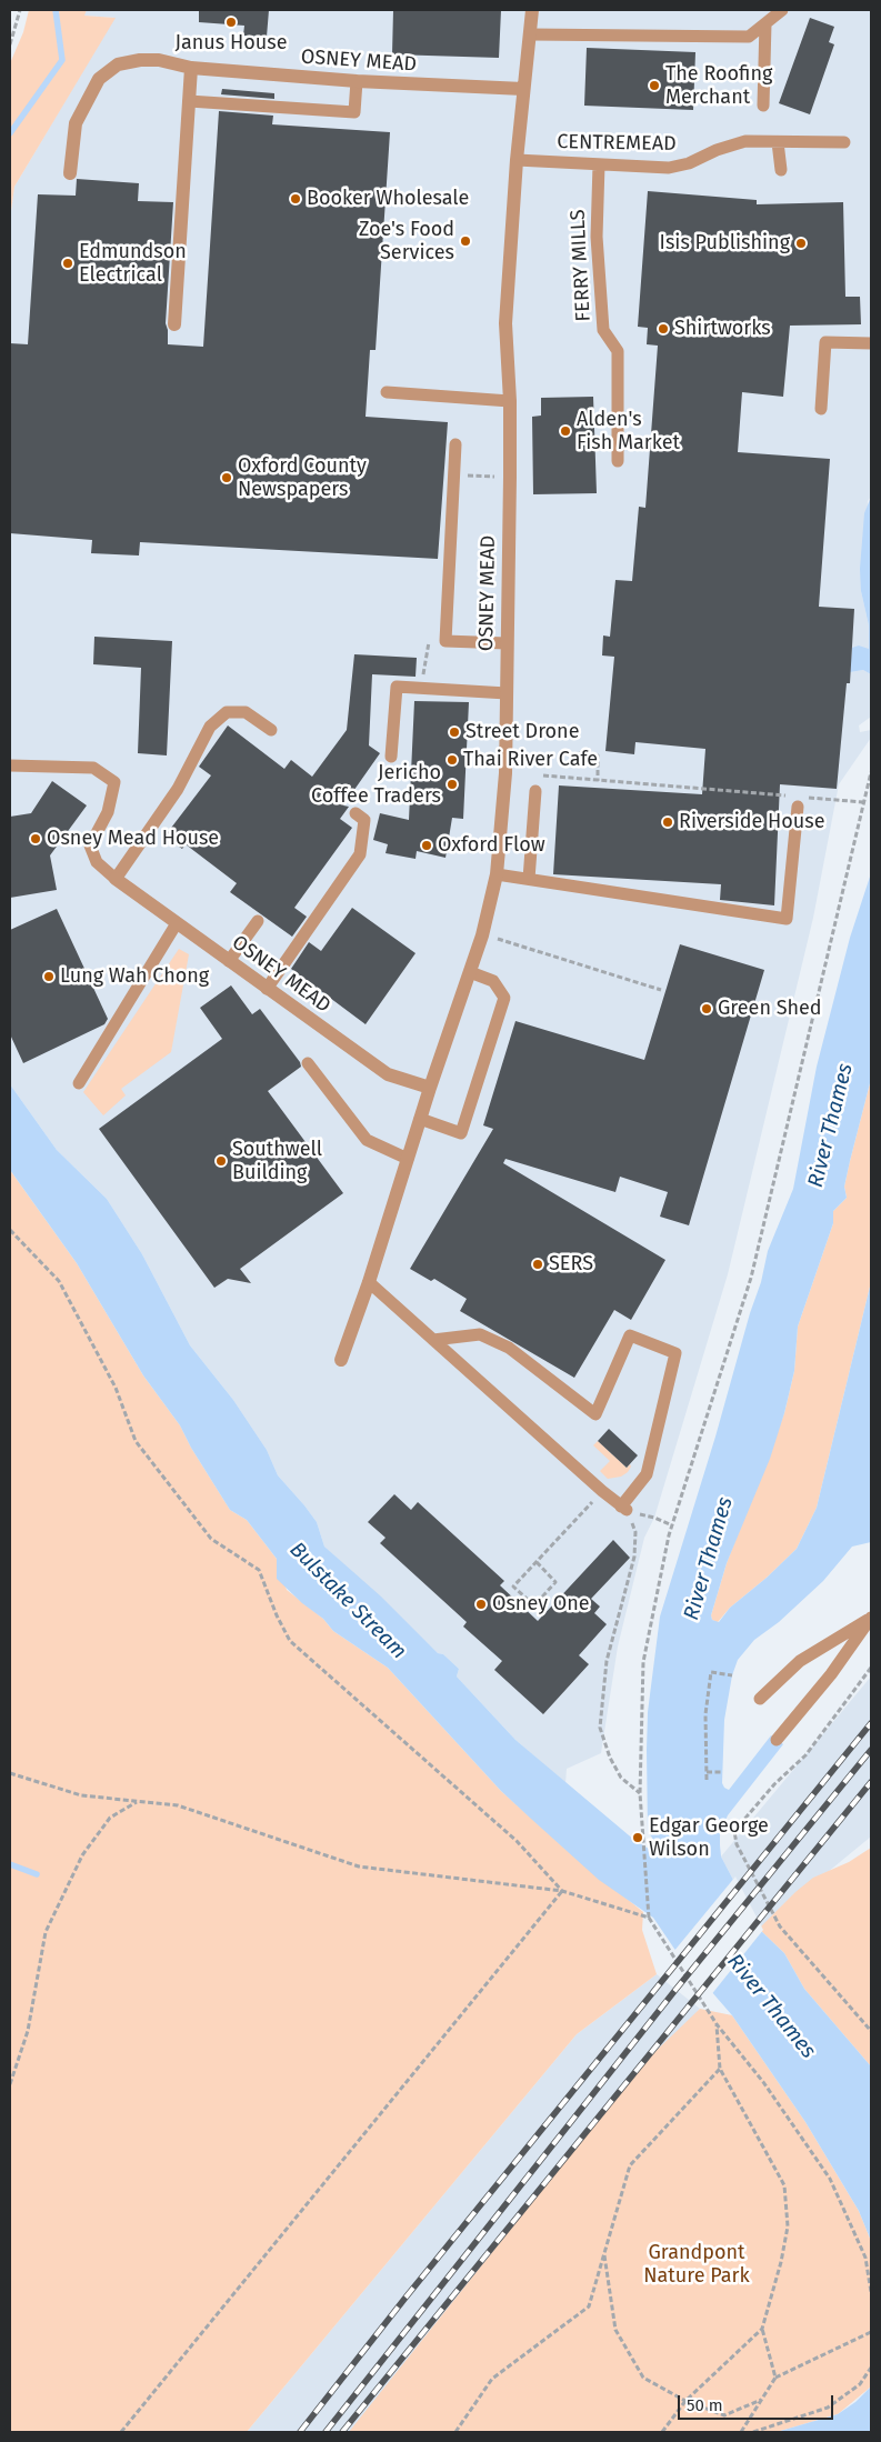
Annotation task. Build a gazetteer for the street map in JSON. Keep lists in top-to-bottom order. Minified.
{"streets":{"street":["OSNEY MEAD"],"lane":["CENTREMEAD","FERRY MILLS"]},"crossings":[["OSNEY MEAD","CENTREMEAD"],["CENTREMEAD","FERRY MILLS"]],"water":["River Thames","Bulstake Stream"],"parks":["Grandpont Nature Park"],"places":["Janus House","The Roofing Merchant","Booker Wholesale","Zoe's Food Services","Isis Publishing","Edmundson Electrical","Shirtworks","Alden's Fish Market","Oxford County Newspapers","Street Drone","Thai River Cafe","Jericho Coffee Traders","Riverside House","Osney Mead House","Oxford Flow","Lung Wah Chong","Green Shed","Southwell Building","SERS","Osney One","Edgar George Wilson"],"scale_bar":"50 m"}
